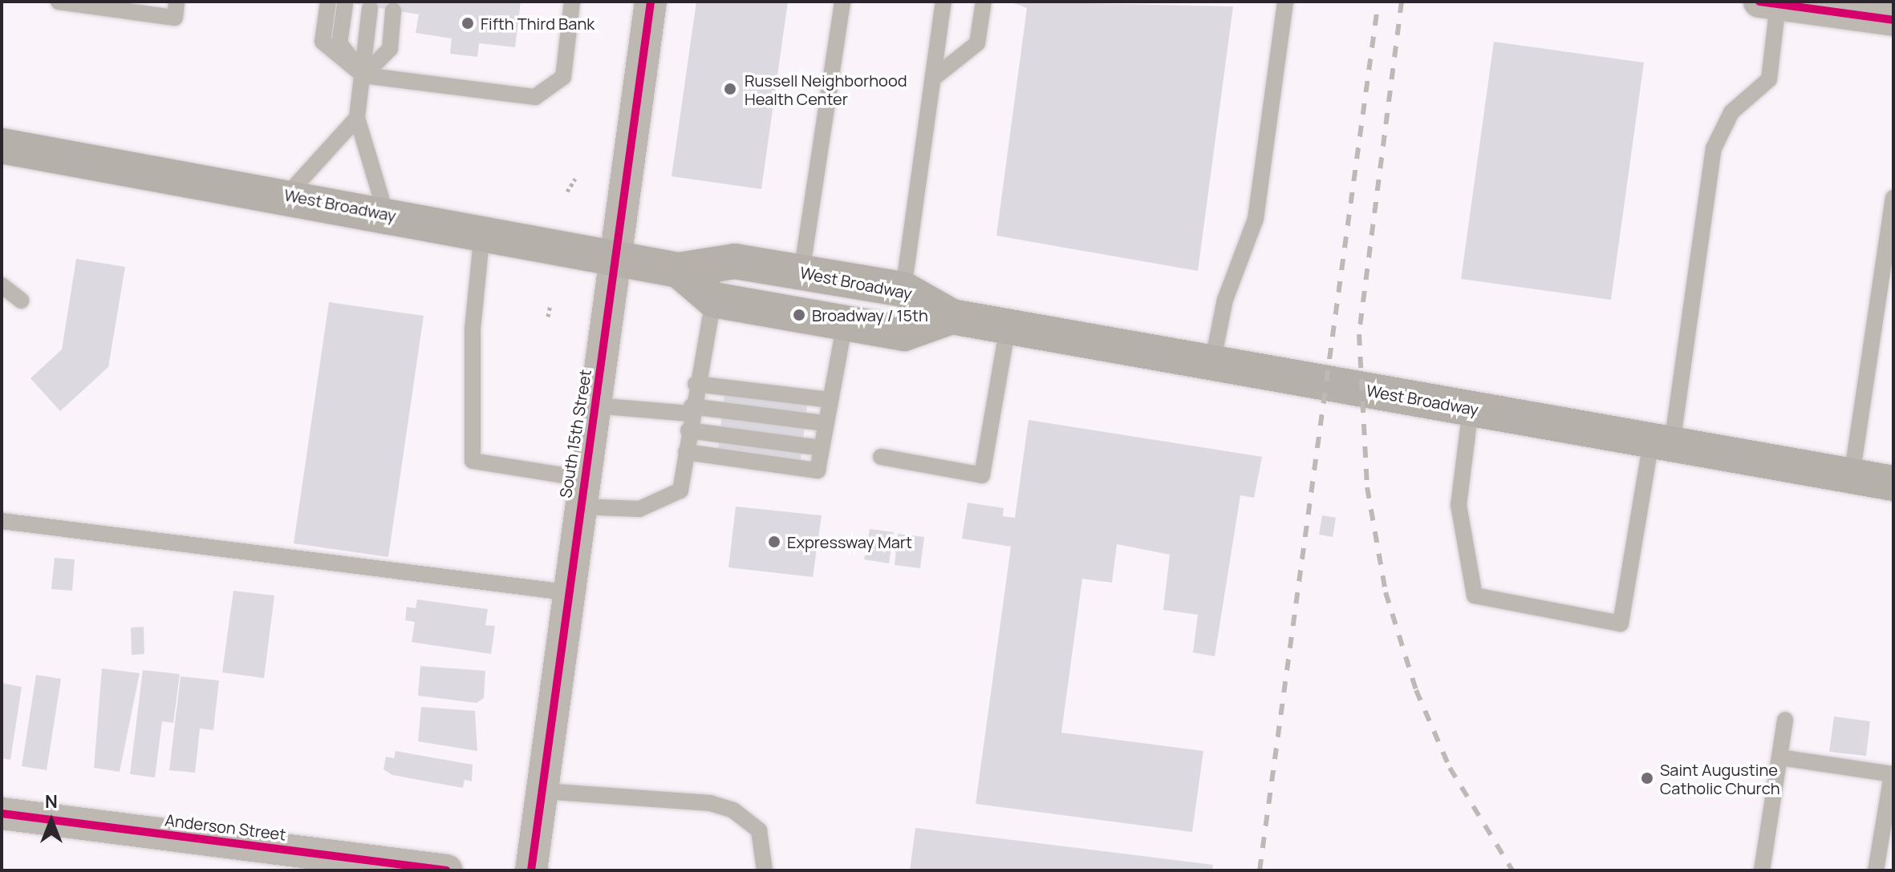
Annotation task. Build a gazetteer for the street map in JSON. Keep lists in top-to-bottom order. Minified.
{"streets":{"main road":["West Broadway"],"street":["South 15th Street","Anderson Street"]},"crossings":[["West Broadway","South 15th Street"]],"places":["Fifth Third Bank","Russell Neighborhood Health Center","Broadway / 15th","Expressway Mart","Saint Augustine Catholic Church"],"north":"top"}
